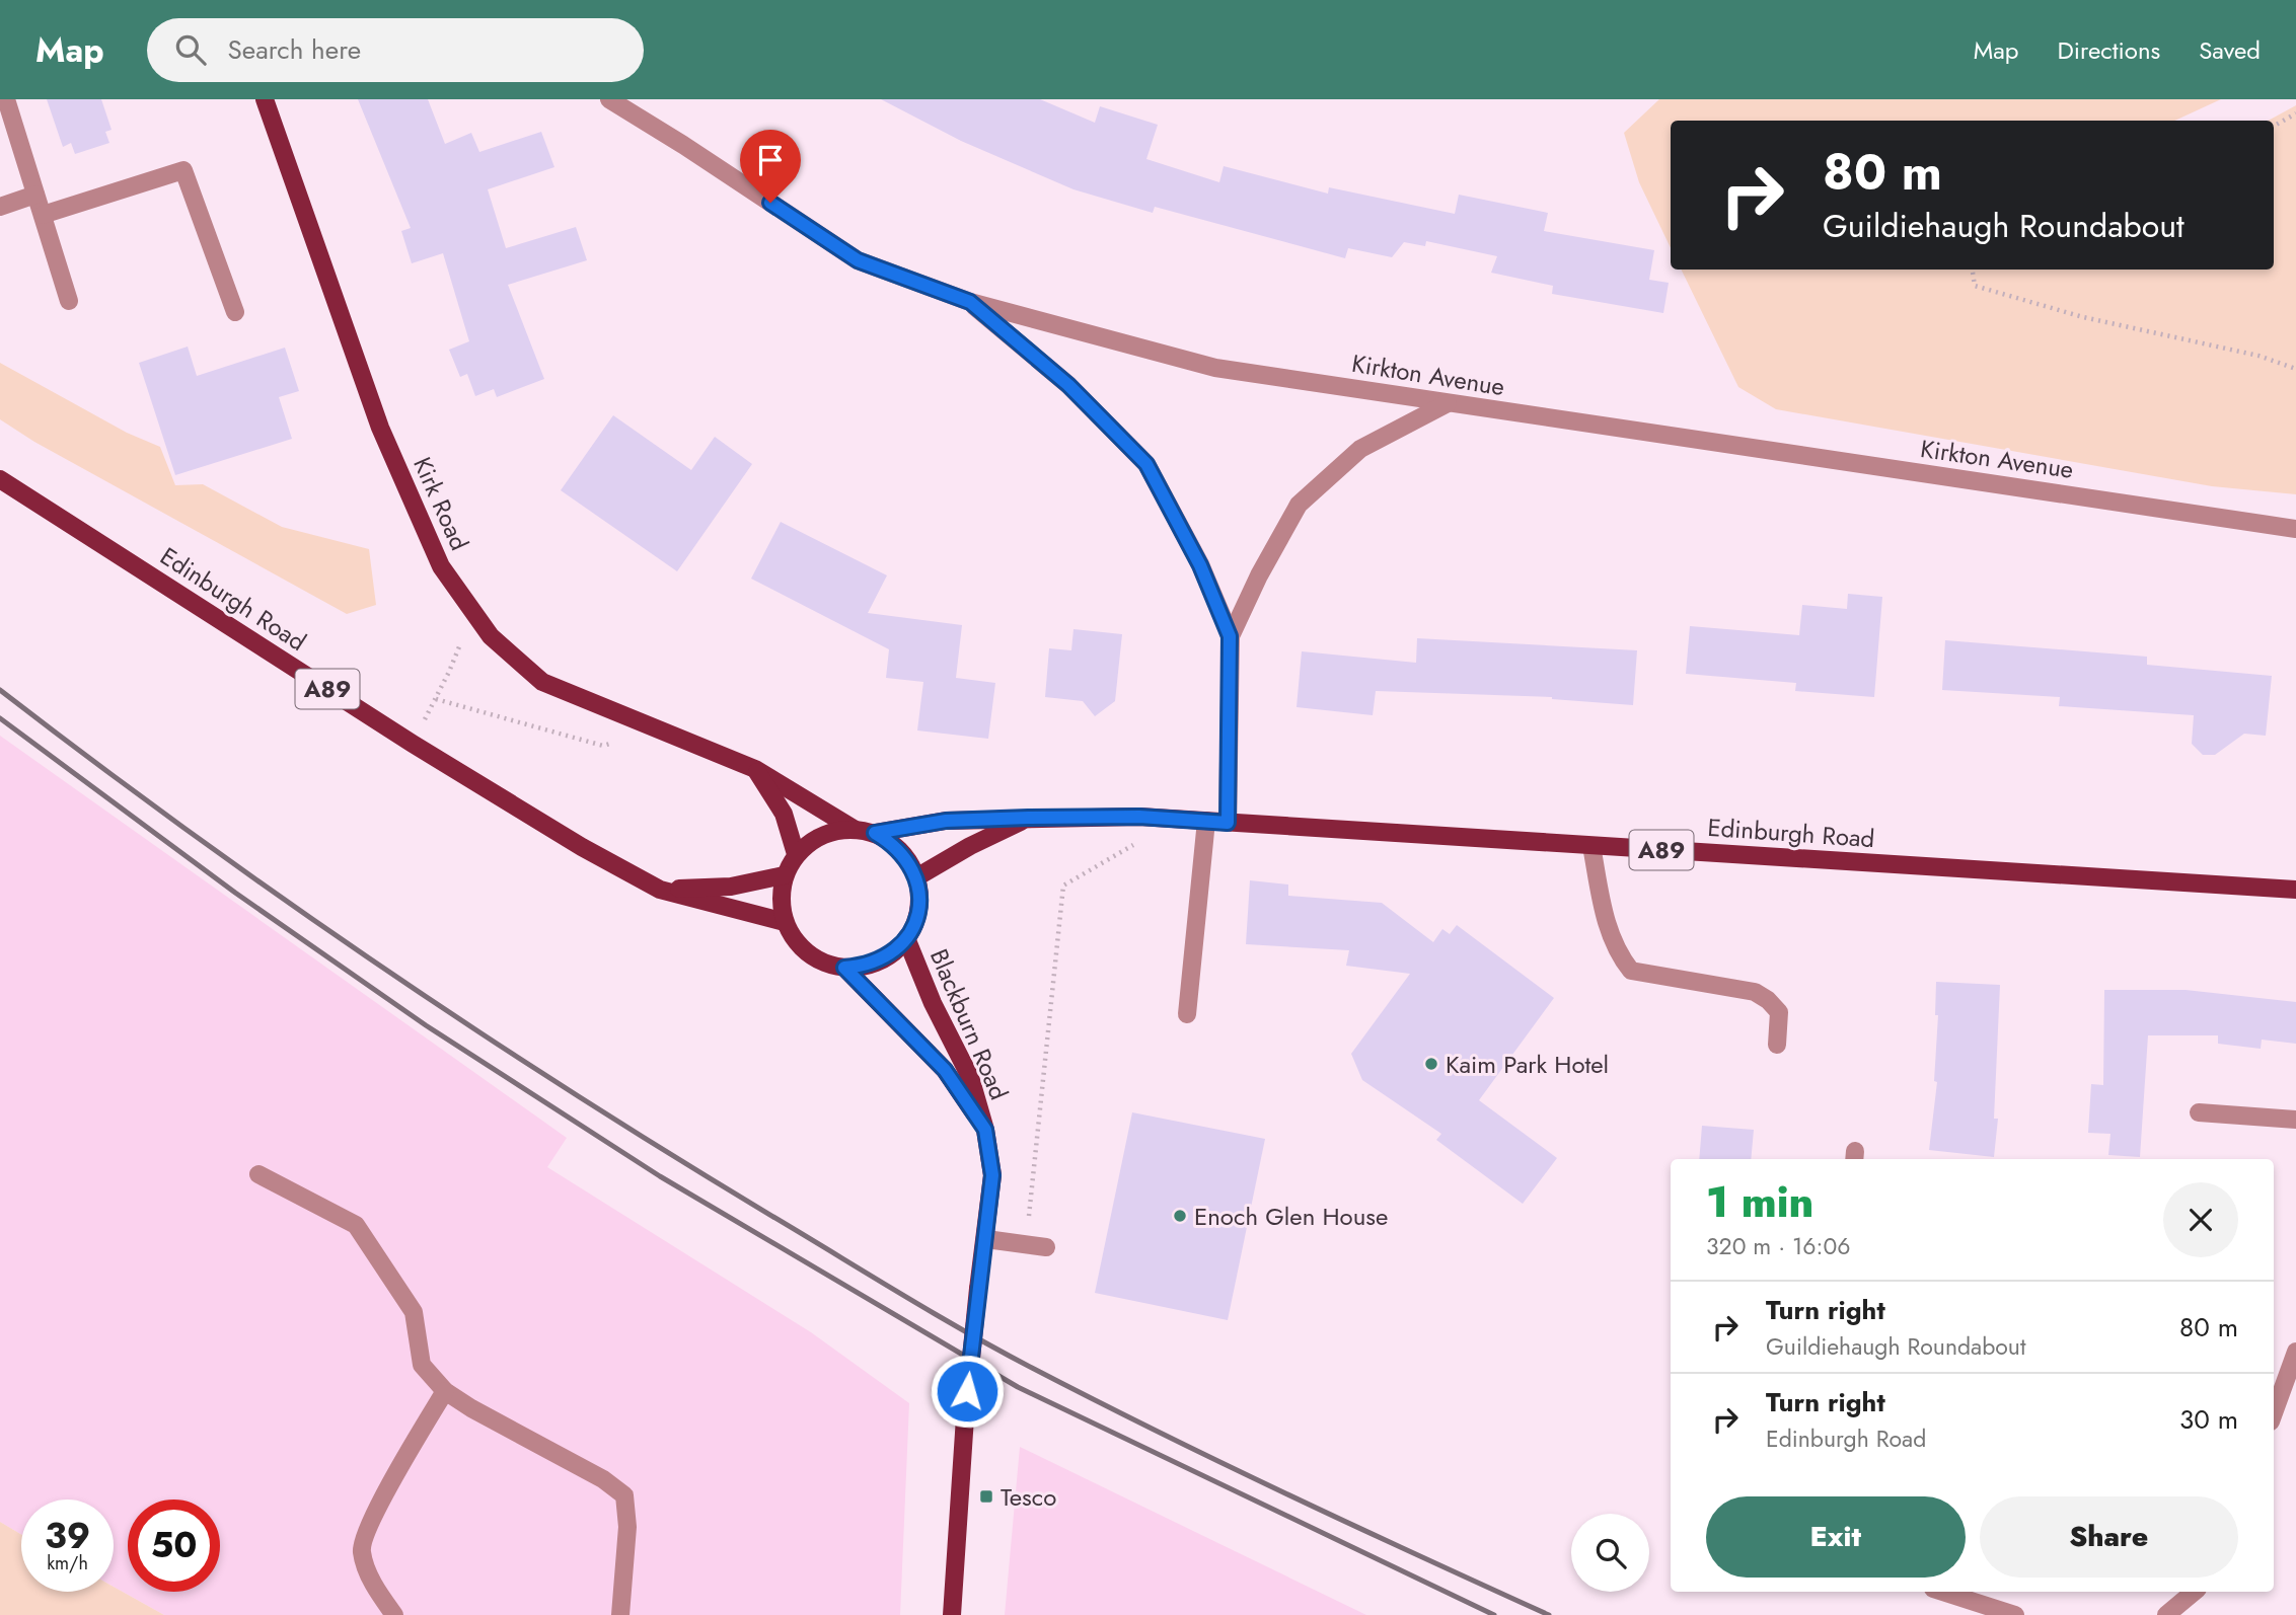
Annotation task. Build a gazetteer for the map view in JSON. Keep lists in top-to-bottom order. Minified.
{"streets":{"main road":["Kirk Road","Edinburgh Road","A89","Blackburn Road"],"street":["Kirkton Avenue"]},"crossings":[["Kirk Road","Edinburgh Road"],["Kirk Road","A89"],["Kirk Road","Blackburn Road"],["Edinburgh Road","A89"],["Edinburgh Road","Blackburn Road"],["A89","Blackburn Road"]],"places":{"other":["Kaim Park Hotel","Enoch Glen House"],"transit":["Tesco"]},"page":{"header":"Map","search":"Search here","nav":["Map","Directions","Saved"],"turn":["80 m","Guildiehaugh Roundabout"],"heading":["1 min","320 m · 16:06"],"list":[{"name":"Turn right","note":"Guildiehaugh Roundabout","value":"80 m"},{"name":"Turn right","note":"Edinburgh Road","value":"30 m"}],"buttons":["Exit","Share"],"speed":"39 km/h","limit":"50"}}
